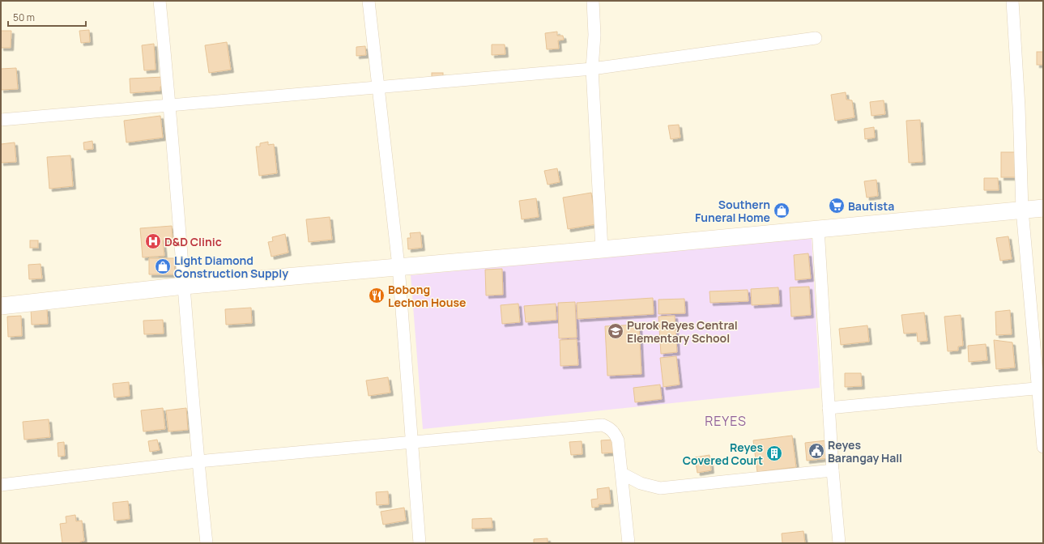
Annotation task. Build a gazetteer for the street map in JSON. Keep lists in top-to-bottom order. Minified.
{"districts":["REYES"],"places":{"supermarket":["Bautista"],"shop":["Southern Funeral Home","Light Diamond Construction Supply"],"hospital":["D&D Clinic"],"restaurant":["Bobong Lechon House"],"school or university":["Purok Reyes Central Elementary School"],"public building":["Reyes Barangay Hall"],"building":["Reyes Covered Court"]},"scale_bar":"50 m"}
